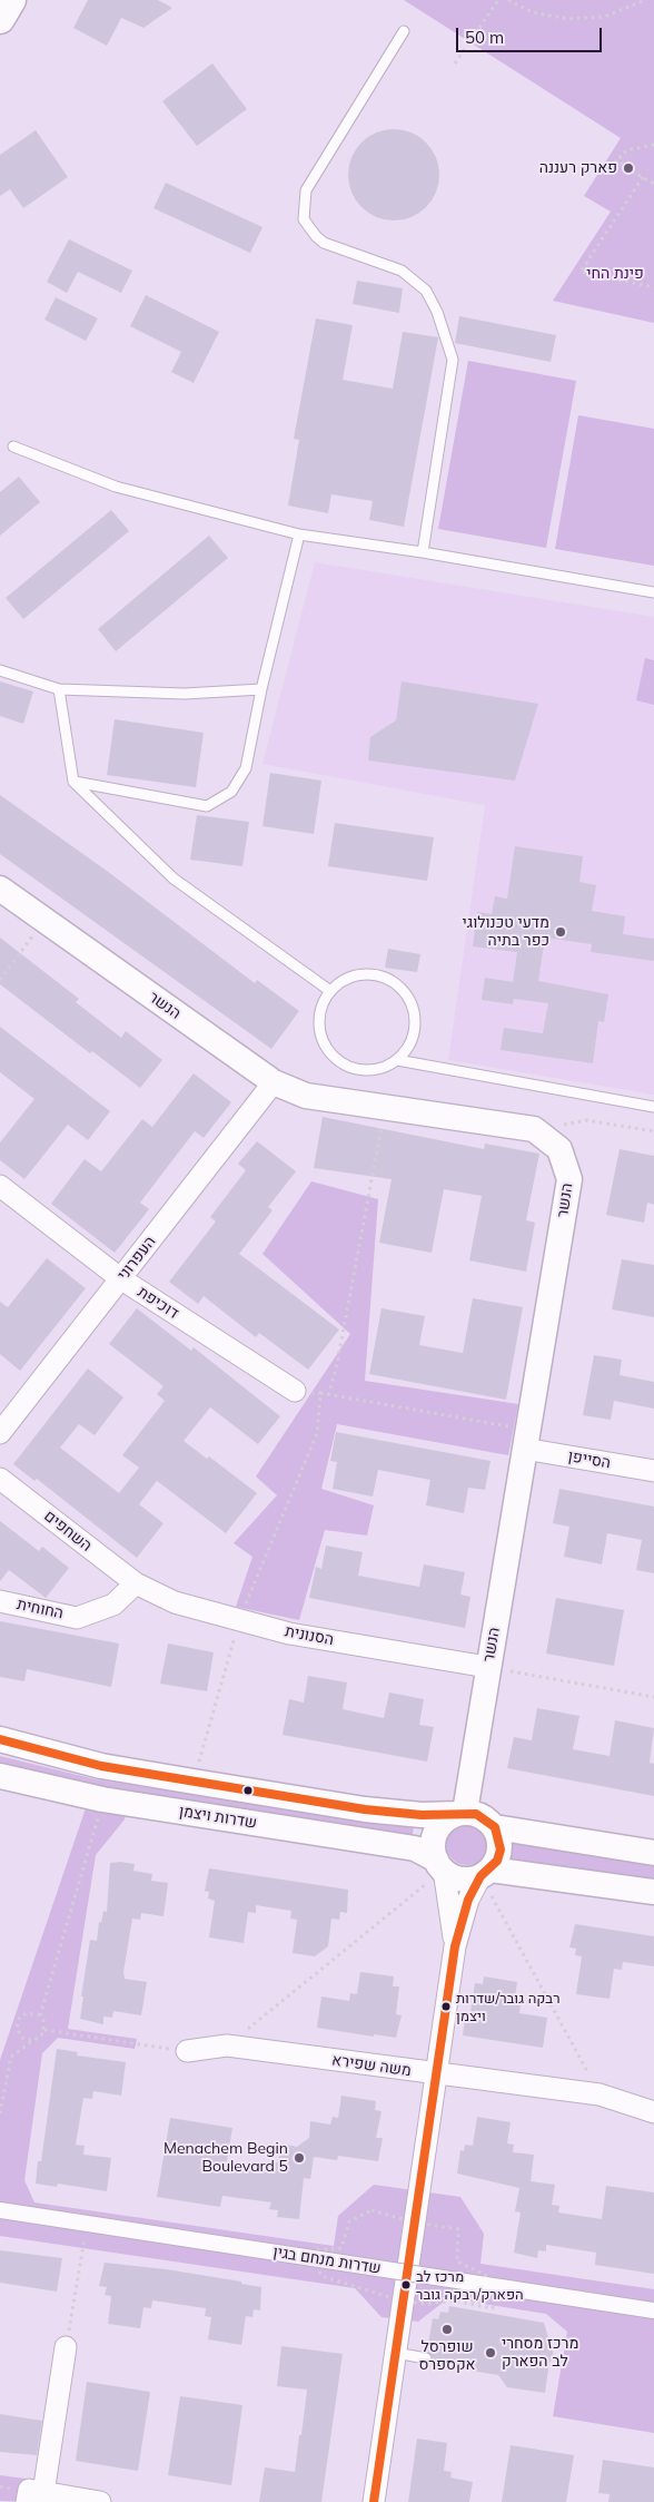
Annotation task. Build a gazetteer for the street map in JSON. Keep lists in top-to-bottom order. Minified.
{"streets":{"street":["הנשר","העפרוני","דוכיפת","הסייפן","השחפים","החוחית","הסנונית","שדרות ויצמן","משה שפירא","שדרות מנחם בגין"]},"crossings":[["הנשר","העפרוני"],["הנשר","הסייפן"],["הנשר","הסנונית"],["הנשר","שדרות ויצמן"],["העפרוני","דוכיפת"],["השחפים","החוחית"],["השחפים","הסנונית"],["החוחית","הסנונית"]],"parks":["פינת החי"],"places":["פארק רעננה","מדעי טכנולוגי כפר בתיה","רבקה גובר/שדרות ויצמן","Menachem Begin Boulevard 5","מרכז לב הפארק/רבקה גובר","שופרסל אקספרס","מרכז מסחרי לב הפארק"],"scale_bar":"50 m"}
